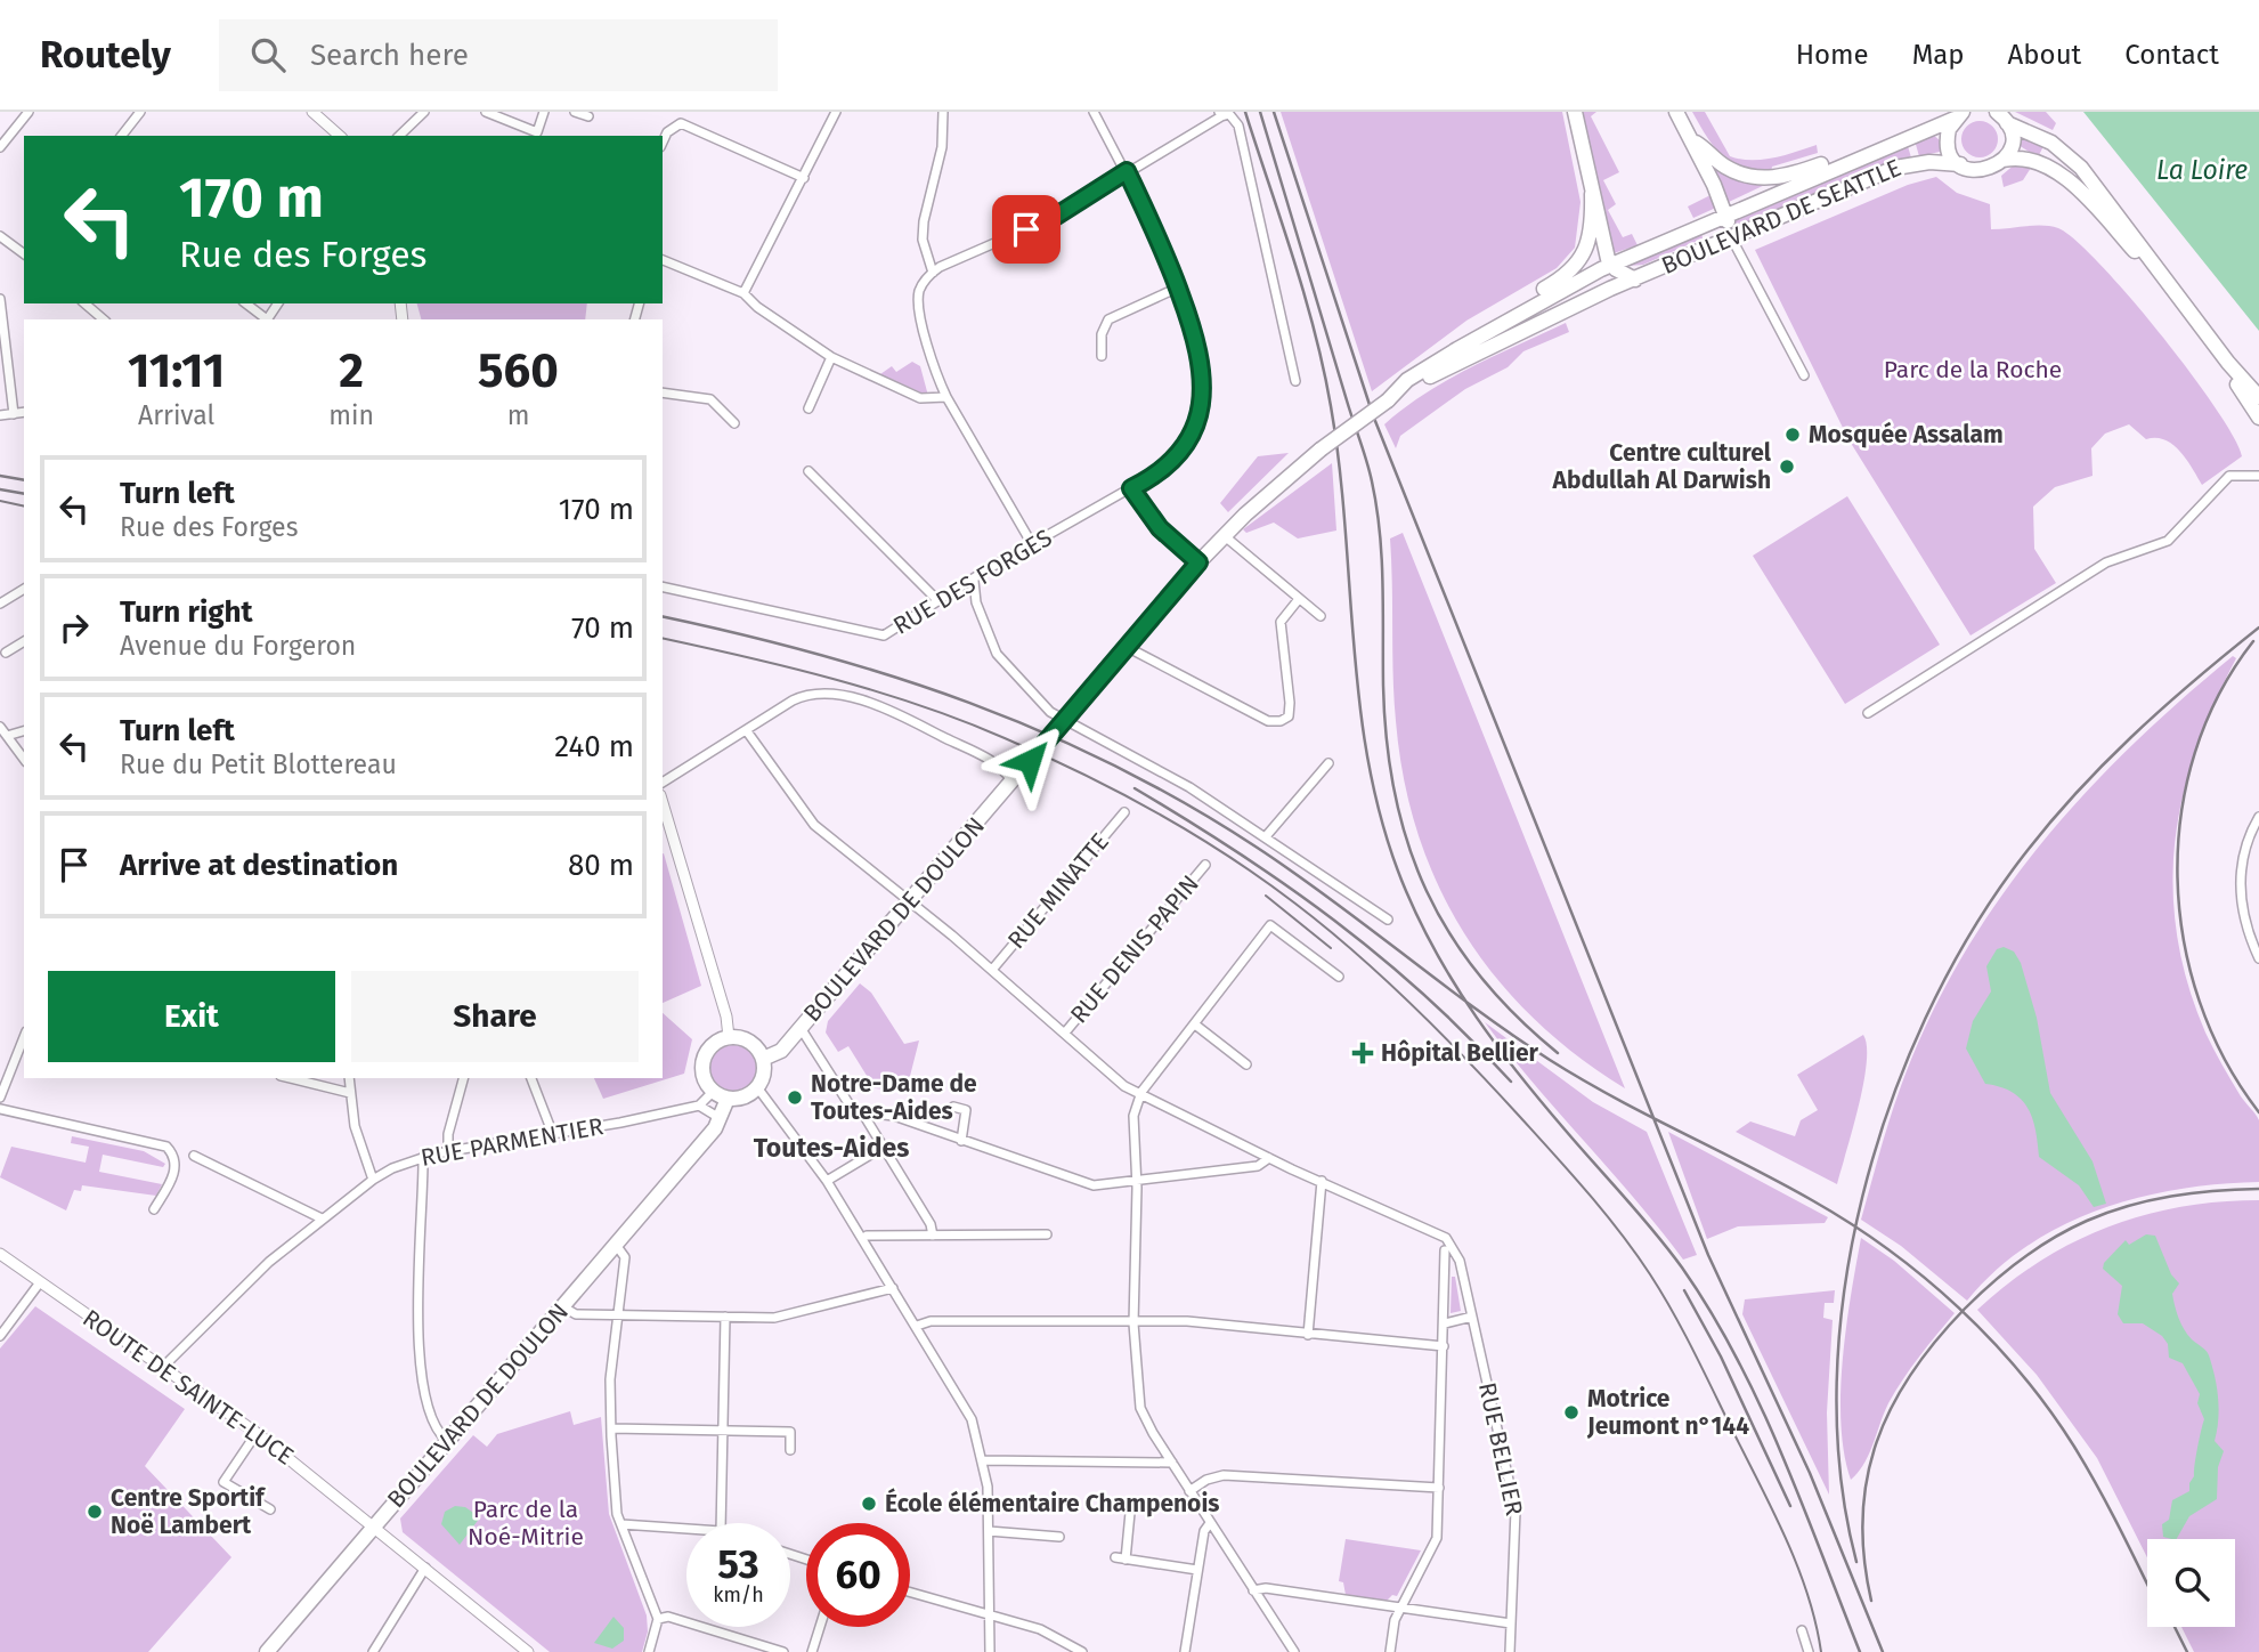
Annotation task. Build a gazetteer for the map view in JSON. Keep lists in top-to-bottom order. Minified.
{"streets":{"main road":["BOULEVARD DE SEATTLE","BOULEVARD DE DOULON"],"street":["RUE DES FORGES","RUE MINATTE","RUE DENIS PAPIN","RUE PARMENTIER","ROUTE DE SAINTE-LUCE","RUE BELLIER"]},"crossings":[["BOULEVARD DE SEATTLE","BOULEVARD DE DOULON"],["BOULEVARD DE DOULON","ROUTE DE SAINTE-LUCE"],["RUE PARMENTIER","ROUTE DE SAINTE-LUCE"]],"districts":["Toutes-Aides"],"water":["La Loire"],"parks":["Parc de la Roche","Parc de la Noé-Mitrie"],"places":{"other":["Mosquée Assalam","Centre culturel Abdullah Al Darwish","Notre-Dame de Toutes-Aides","Motrice Jeumont n°144","École élémentaire Champenois","Centre Sportif Noë Lambert"],"health":["Hôpital Bellier"]},"page":{"header":"Routely","search":"Search here","nav":["Home","Map","About","Contact"],"turn":["170 m","Rue des Forges"],"eta":["11:11","Arrival","2","min","560","m"],"list":[{"name":"Turn left","note":"Rue des Forges","value":"170 m"},{"name":"Turn right","note":"Avenue du Forgeron","value":"70 m"},{"name":"Turn left","note":"Rue du Petit Blottereau","value":"240 m"},{"name":"Arrive at destination","value":"80 m"}],"buttons":["Exit","Share"],"speed":"53 km/h","limit":"60"}}
